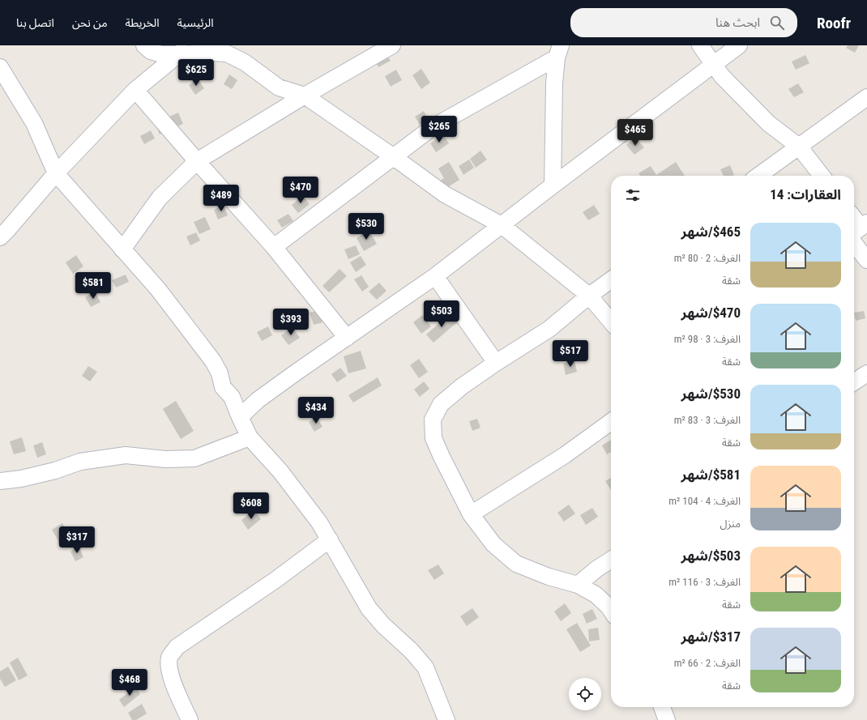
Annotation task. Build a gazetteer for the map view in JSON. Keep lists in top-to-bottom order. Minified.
{"page":{"header":"Roofr","search":"ابحث هنا","nav":["الرئيسية","الخريطة","من نحن","اتصل بنا"],"price":["$625","$265","$465","$470","$489","$530","$581","$503","$393","$517","$434","$608","$317","$468"],"heading":"العقارات: 14","list":[{"name":"$465/شهر","note":"الغرف: 2 · 80 m² · شقة"},{"name":"$470/شهر","note":"الغرف: 3 · 98 m² · شقة"},{"name":"$530/شهر","note":"الغرف: 3 · 83 m² · شقة"},{"name":"$581/شهر","note":"الغرف: 4 · 104 m² · منزل"},{"name":"$503/شهر","note":"الغرف: 3 · 116 m² · شقة"},{"name":"$317/شهر","note":"الغرف: 2 · 66 m² · شقة"}]}}
